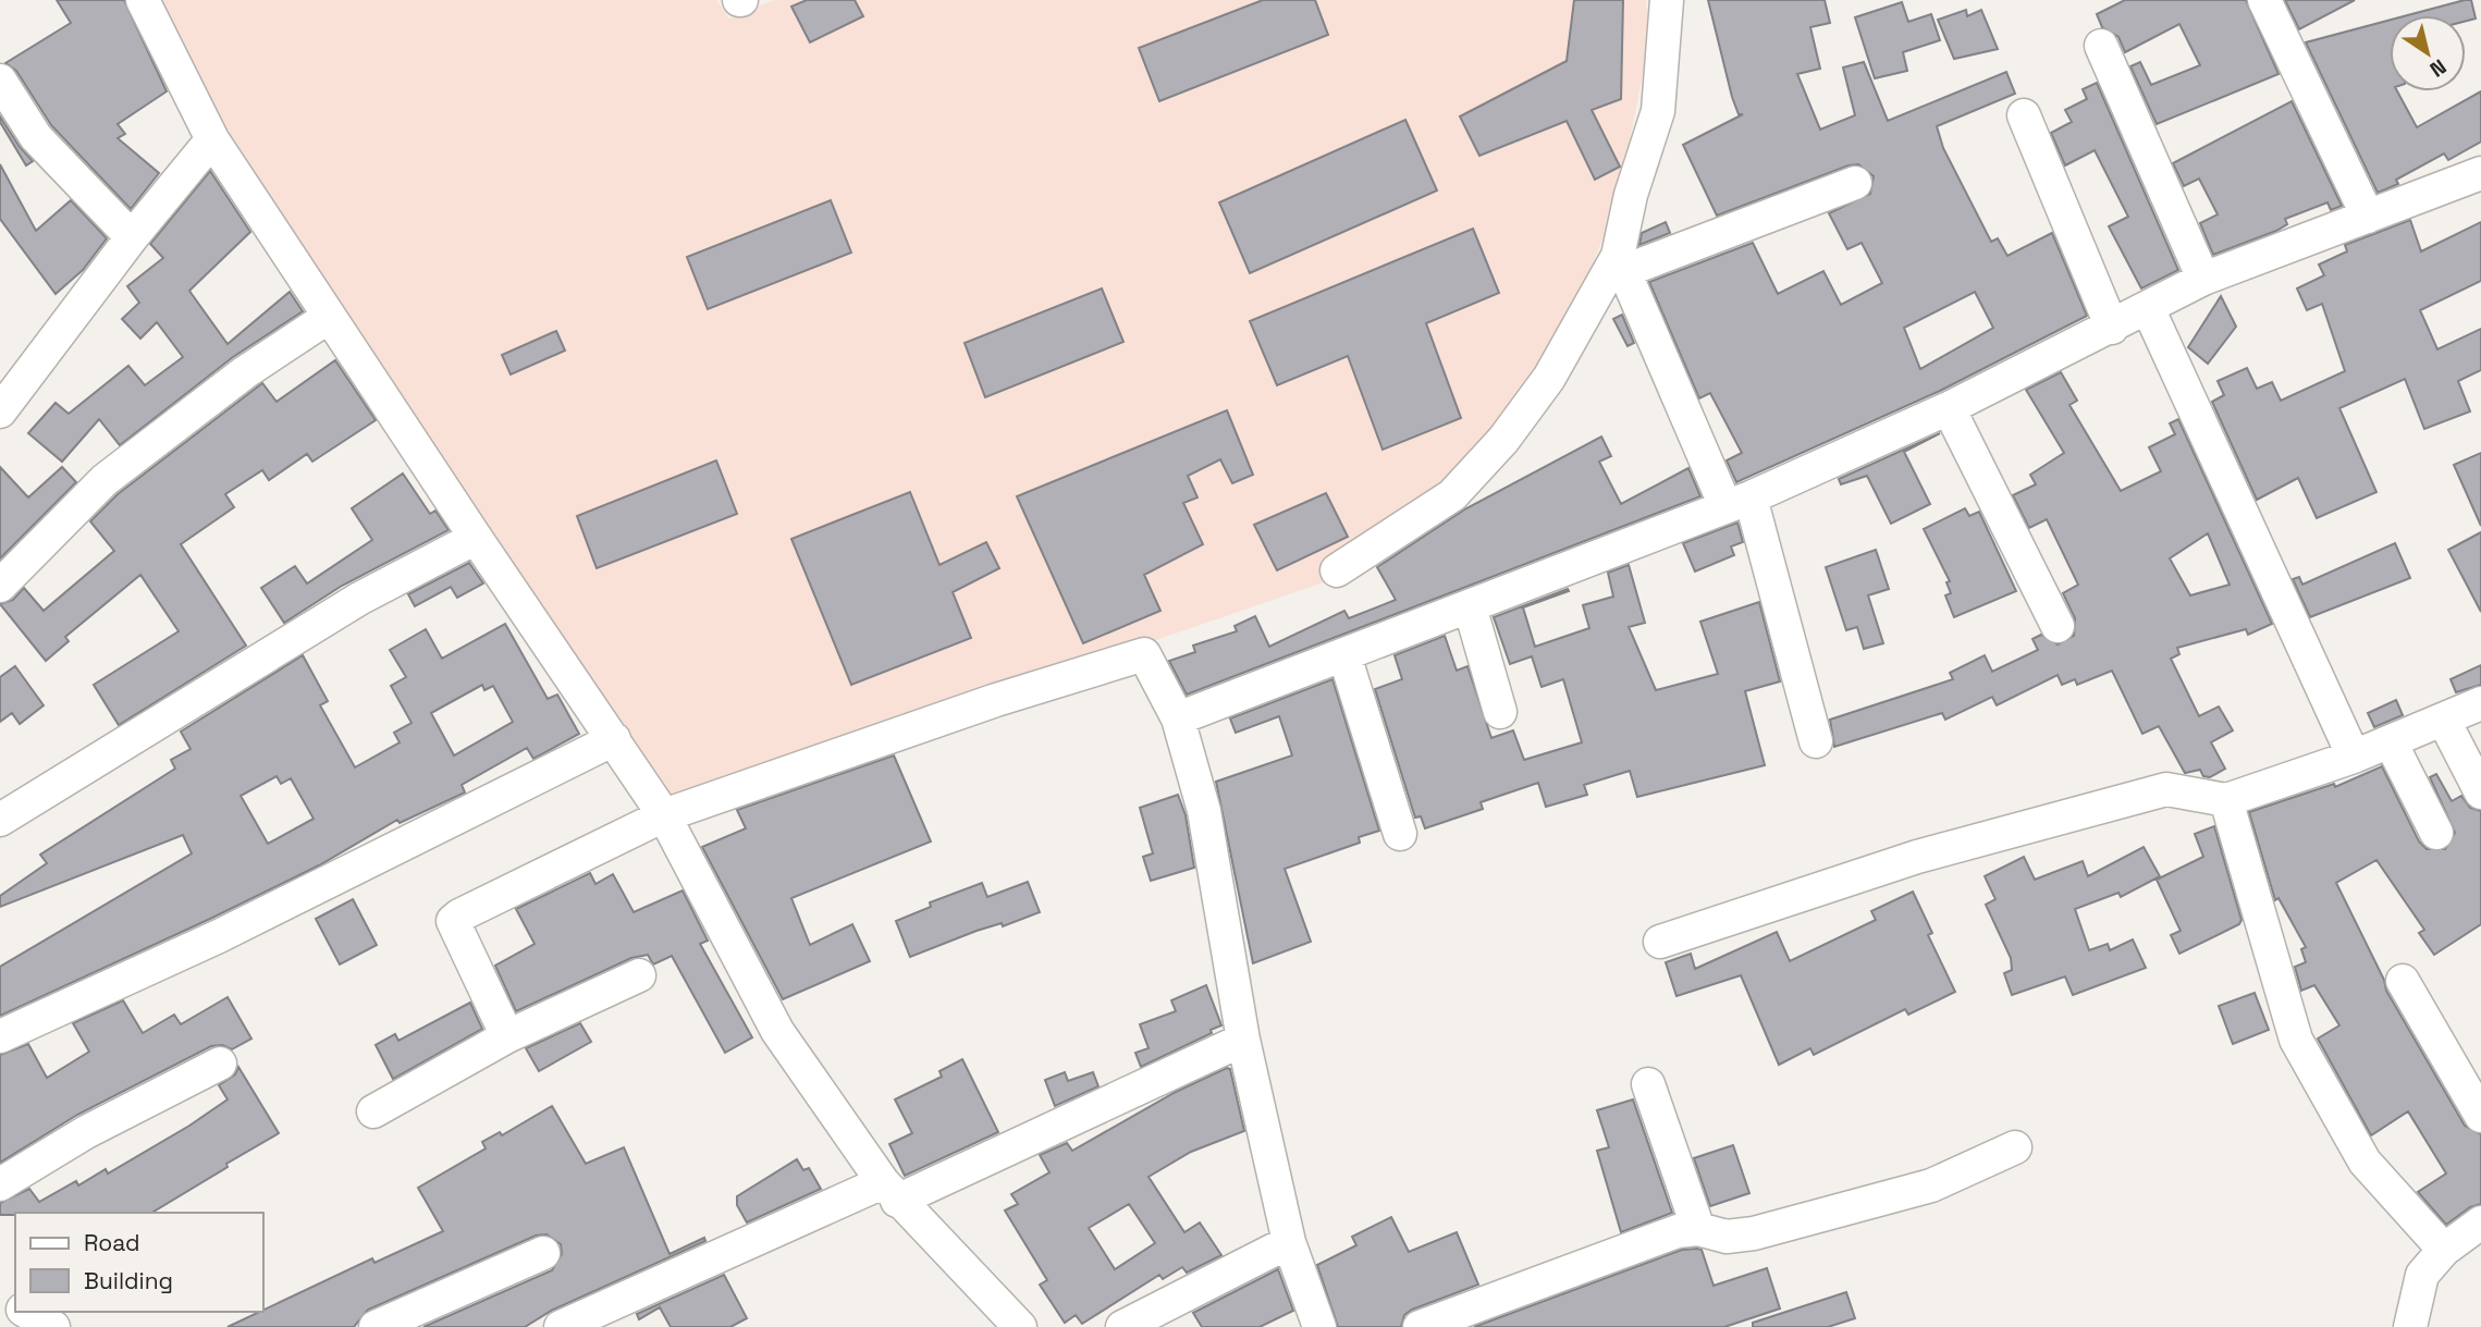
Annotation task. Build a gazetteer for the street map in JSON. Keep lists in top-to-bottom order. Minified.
{"legend":["Road","Building"],"north":"bottom right"}
